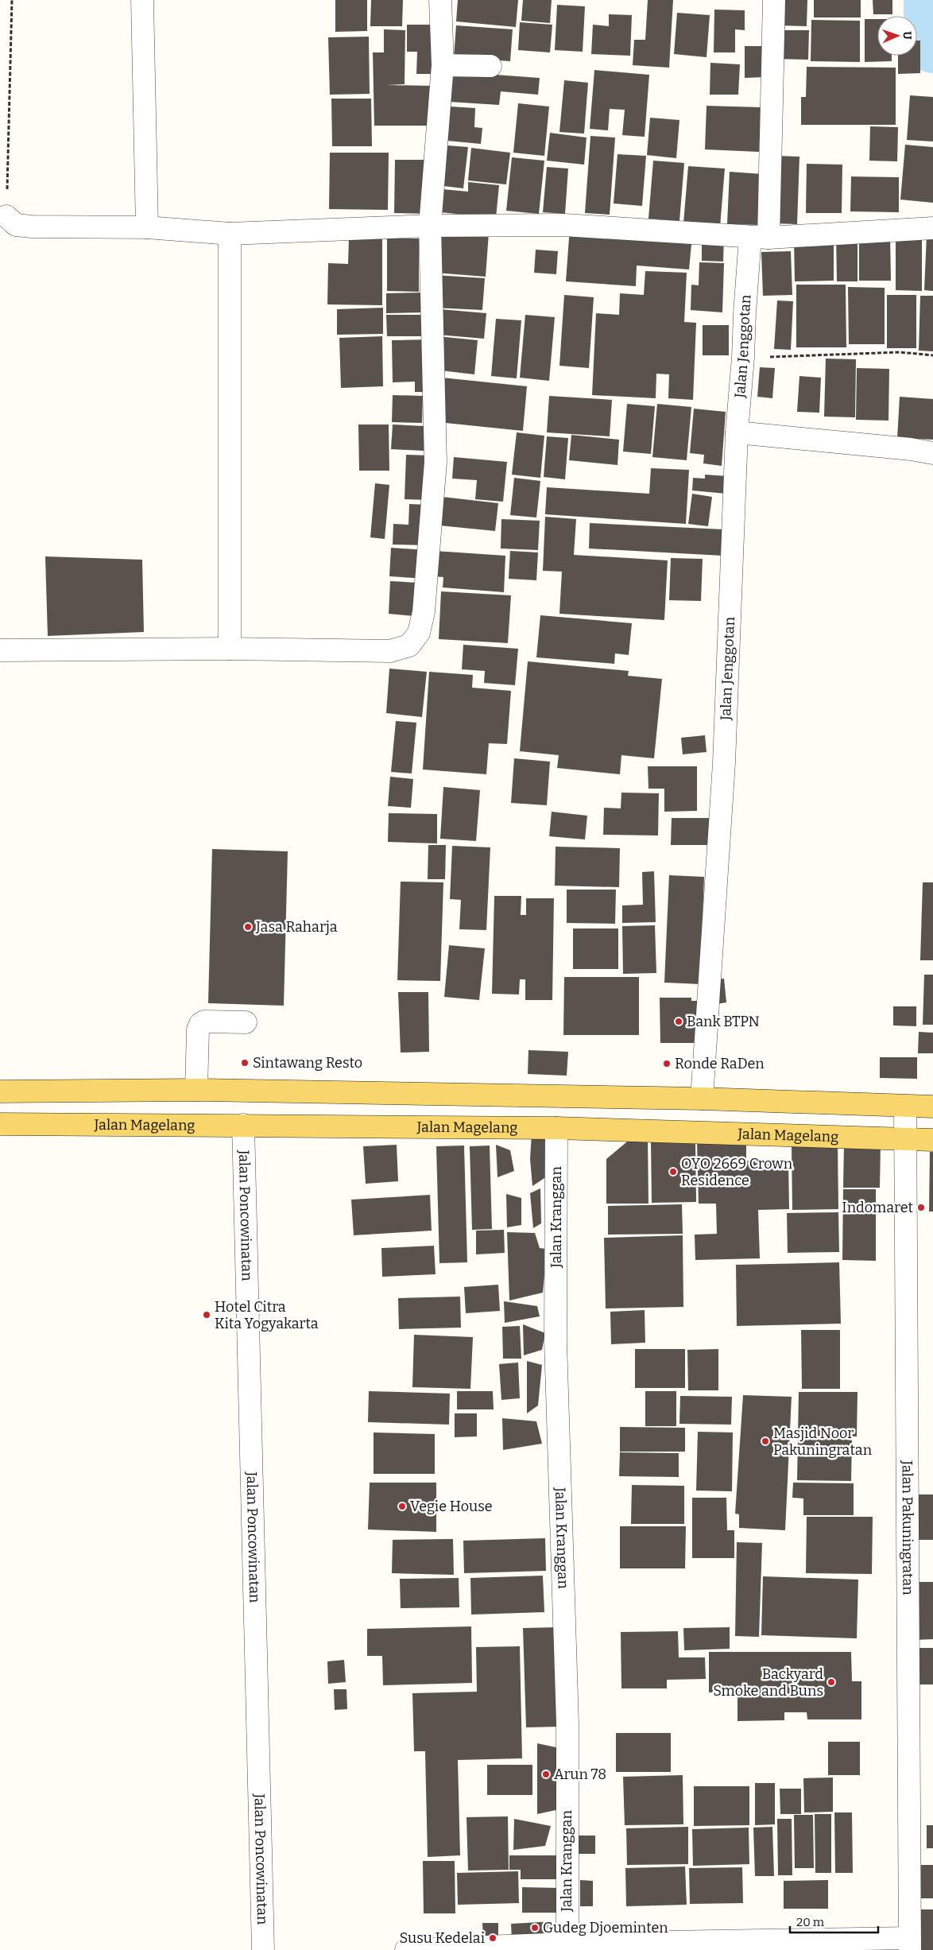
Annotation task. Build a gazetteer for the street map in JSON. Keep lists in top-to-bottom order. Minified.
{"streets":{"main road":["Jalan Magelang"],"street":["Jalan Jenggotan","Jalan Poncowinatan","Jalan Kranggan","Jalan Pakuningratan"]},"crossings":[["Jalan Magelang","Jalan Poncowinatan"],["Jalan Magelang","Jalan Kranggan"],["Jalan Magelang","Jalan Pakuningratan"]],"places":["Jasa Raharja","Bank BTPN","Sintawang Resto","Ronde RaDen","OYO 2669 Crown Residence","Indomaret","Hotel Citra Kita Yogyakarta","Masjid Noor Pakuningratan","Vegie House","Backyard Smoke and Buns","Arun 78","Gudeg Djoeminten","Susu Kedelai"],"scale_bar":"20 m","north":"right"}
